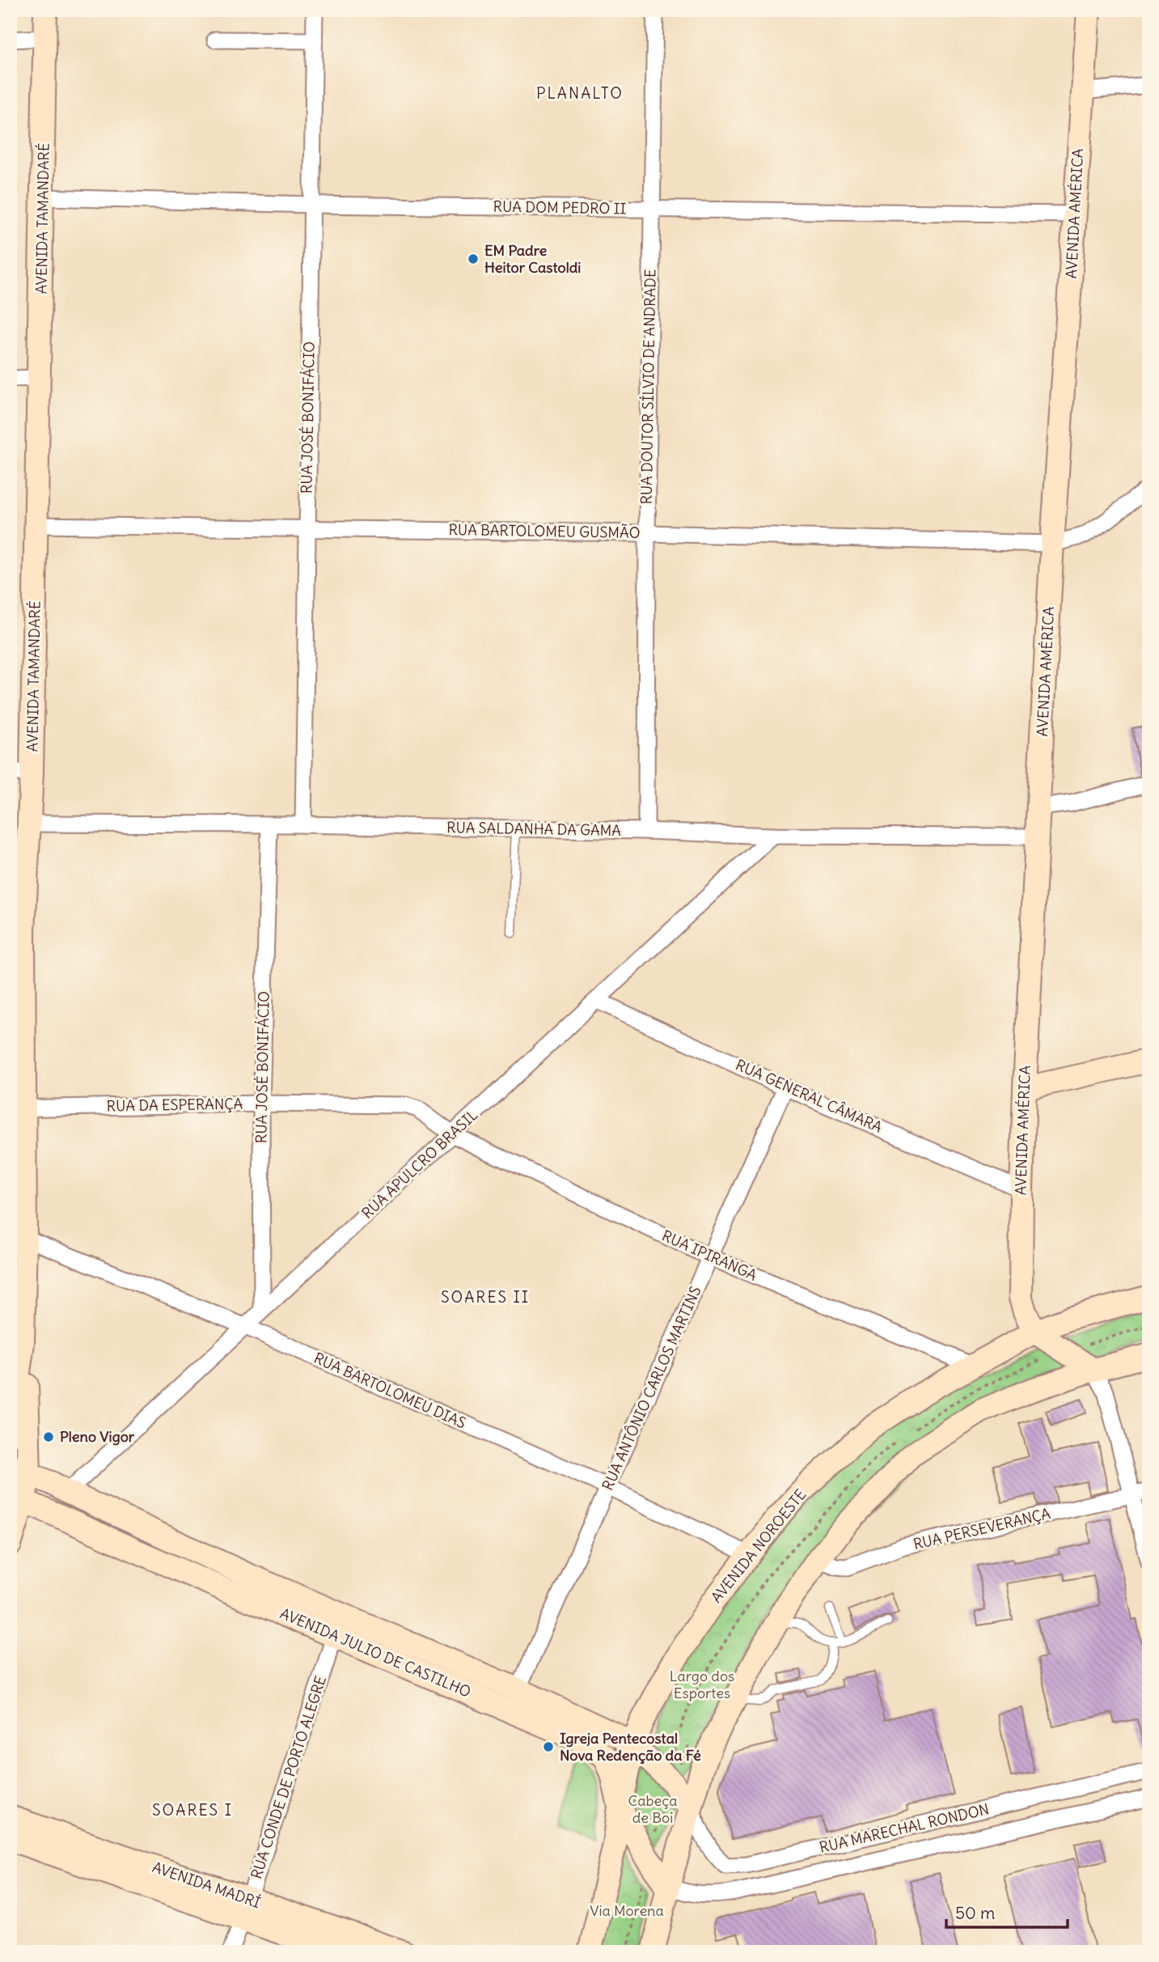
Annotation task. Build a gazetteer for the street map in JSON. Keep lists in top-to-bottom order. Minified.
{"streets":{"main road":["AVENIDA AMÉRICA","AVENIDA TAMANDARÉ","AVENIDA NOROESTE","AVENIDA JULIO DE CASTILHO","AVENIDA MADRÍ"],"street":["RUA DOM PEDRO II","RUA DOUTOR SÍLVIO DE ANDRADE","RUA JOSÉ BONIFÁCIO","RUA BARTOLOMEU GUSMÃO","RUA SALDANHA DA GAMA","RUA GENERAL CÂMARA","RUA DA ESPERANÇA","RUA APULCRO BRASIL","RUA IPIRANGA","RUA ANTÔNIO CARLOS MARTINS","RUA BARTOLOMEU DIAS","RUA PERSEVERANÇA","RUA CONDE DE PORTO ALEGRE","RUA MARECHAL RONDON"]},"crossings":[["RUA DOM PEDRO II","AVENIDA AMÉRICA"],["RUA DOM PEDRO II","AVENIDA TAMANDARÉ"],["RUA DOM PEDRO II","RUA DOUTOR SÍLVIO DE ANDRADE"],["RUA DOM PEDRO II","RUA JOSÉ BONIFÁCIO"],["AVENIDA AMÉRICA","RUA BARTOLOMEU GUSMÃO"],["AVENIDA AMÉRICA","RUA SALDANHA DA GAMA"],["AVENIDA AMÉRICA","RUA GENERAL CÂMARA"],["AVENIDA AMÉRICA","AVENIDA NOROESTE"],["AVENIDA TAMANDARÉ","RUA BARTOLOMEU GUSMÃO"],["AVENIDA TAMANDARÉ","RUA SALDANHA DA GAMA"],["AVENIDA TAMANDARÉ","RUA DA ESPERANÇA"],["AVENIDA TAMANDARÉ","RUA BARTOLOMEU DIAS"],["AVENIDA TAMANDARÉ","AVENIDA JULIO DE CASTILHO"],["RUA DOUTOR SÍLVIO DE ANDRADE","RUA BARTOLOMEU GUSMÃO"],["RUA DOUTOR SÍLVIO DE ANDRADE","RUA SALDANHA DA GAMA"],["RUA JOSÉ BONIFÁCIO","RUA BARTOLOMEU GUSMÃO"],["RUA JOSÉ BONIFÁCIO","RUA SALDANHA DA GAMA"],["RUA JOSÉ BONIFÁCIO","RUA DA ESPERANÇA"],["RUA JOSÉ BONIFÁCIO","RUA APULCRO BRASIL"],["RUA SALDANHA DA GAMA","RUA APULCRO BRASIL"],["RUA GENERAL CÂMARA","RUA APULCRO BRASIL"],["RUA GENERAL CÂMARA","RUA ANTÔNIO CARLOS MARTINS"],["RUA DA ESPERANÇA","RUA APULCRO BRASIL"],["RUA DA ESPERANÇA","RUA IPIRANGA"],["RUA APULCRO BRASIL","RUA IPIRANGA"],["RUA APULCRO BRASIL","RUA BARTOLOMEU DIAS"],["RUA APULCRO BRASIL","AVENIDA JULIO DE CASTILHO"],["RUA IPIRANGA","RUA ANTÔNIO CARLOS MARTINS"],["RUA IPIRANGA","AVENIDA NOROESTE"],["RUA ANTÔNIO CARLOS MARTINS","RUA BARTOLOMEU DIAS"],["RUA ANTÔNIO CARLOS MARTINS","AVENIDA JULIO DE CASTILHO"],["RUA BARTOLOMEU DIAS","AVENIDA NOROESTE"],["AVENIDA NOROESTE","AVENIDA JULIO DE CASTILHO"],["AVENIDA JULIO DE CASTILHO","RUA CONDE DE PORTO ALEGRE"],["AVENIDA JULIO DE CASTILHO","RUA MARECHAL RONDON"],["RUA CONDE DE PORTO ALEGRE","AVENIDA MADRÍ"]],"districts":["PLANALTO","SOARES II","SOARES I"],"parks":["Largo dos Esportes","Cabeça de Boi","Via Morena"],"places":["EM Padre Heitor Castoldi","Pleno Vigor","Igreja Pentecostal Nova Redenção da Fé"],"scale_bar":"50 m"}
